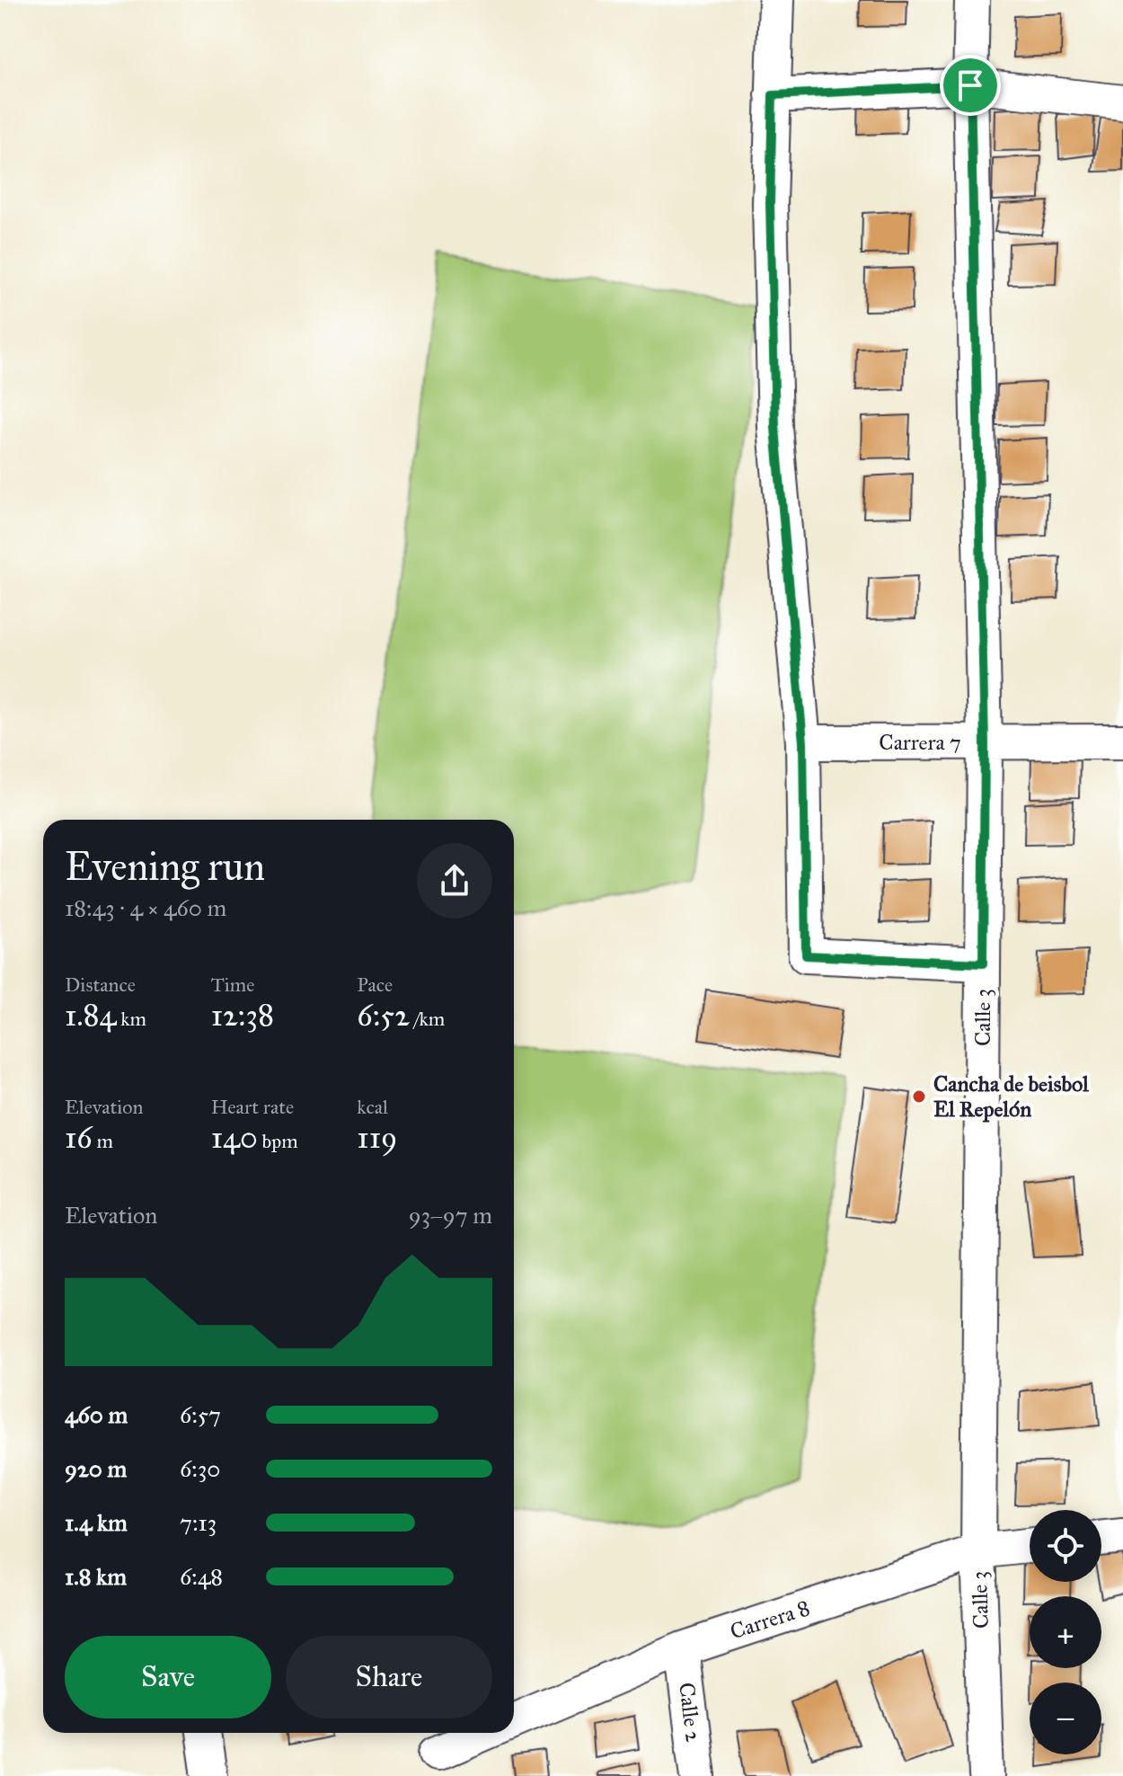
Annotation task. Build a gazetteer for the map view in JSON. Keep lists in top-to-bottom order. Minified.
{"streets":{"street":["Carrera 7","Calle 3","Carrera 8","Calle 2"]},"crossings":[["Carrera 7","Calle 3"],["Calle 3","Carrera 8"],["Carrera 8","Calle 2"]],"places":["Cancha de beisbol El Repelón"],"page":{"heading":["Evening run","18:43 · 4 × 460 m"],"stats":[["Distance","1.84 km"],["Time","12:38"],["Pace","6:52 /km"],["Elevation","16 m"],["Heart rate","140 bpm"],["kcal","119"]],"chart":["Elevation","93–97 m"],"list":[{"name":"460 m","note":"6:57"},{"name":"920 m","note":"6:30"},{"name":"1.4 km","note":"7:13"},{"name":"1.8 km","note":"6:48"}],"map_buttons":["+","−"],"buttons":["Save","Share"]}}
